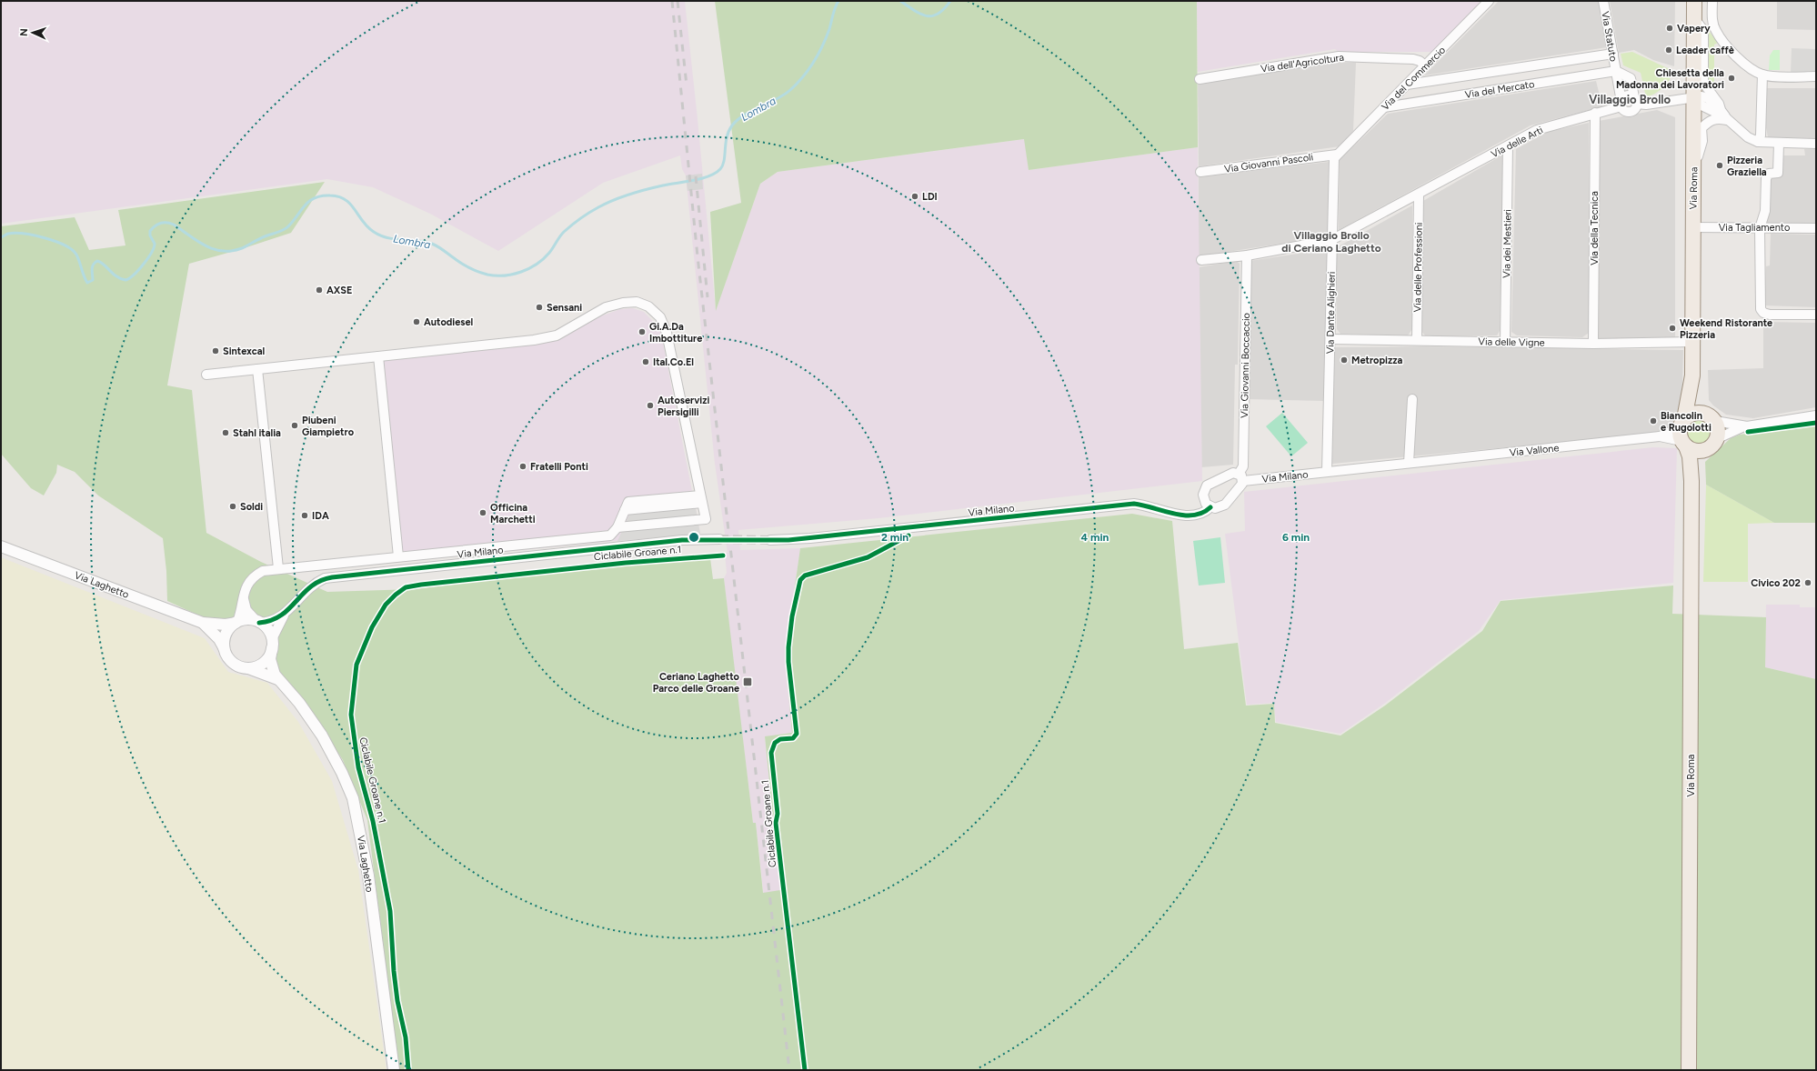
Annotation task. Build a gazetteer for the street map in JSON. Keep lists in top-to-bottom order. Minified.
{"streets":{"main road":["Via Roma"],"street":["Via Statuto","Via dell'Agricoltura","Via del Commercio","Via del Mercato","Via delle Arti","Via Giovanni Pascoli","Via Tagliamento","Via della Tecnica","Via dei Mestieri","Via delle Professioni","Via Dante Alighieri","Via delle Vigne","Via Giovanni Boccaccio","Via Vallone","Via Milano","Via Laghetto"],"cycle path":["Ciclabile Groane n.1"]},"crossings":[["Via Statuto","Via del Mercato"],["Via Statuto","Via delle Arti"],["Via dell'Agricoltura","Via del Commercio"],["Via del Commercio","Via del Mercato"],["Via del Commercio","Via Giovanni Pascoli"],["Via del Commercio","Via Dante Alighieri"],["Via delle Arti","Via della Tecnica"],["Via delle Arti","Via dei Mestieri"],["Via delle Arti","Via delle Professioni"],["Via delle Arti","Via Dante Alighieri"],["Via delle Arti","Via Giovanni Boccaccio"],["Via Giovanni Pascoli","Via Dante Alighieri"],["Via Roma","Via Tagliamento"],["Via Roma","Via delle Vigne"],["Via Roma","Via Vallone"],["Via della Tecnica","Via delle Vigne"],["Via dei Mestieri","Via delle Vigne"],["Via delle Professioni","Via delle Vigne"],["Via Dante Alighieri","Via delle Vigne"],["Via Dante Alighieri","Via Vallone"],["Via Dante Alighieri","Via Milano"],["Via Giovanni Boccaccio","Via Milano"],["Via Vallone","Via Milano"],["Via Milano","Via Laghetto"]],"districts":["Villaggio Brollo","Villaggio Brollo di Ceriano Laghetto"],"water":["Lombra"],"places":{"other":["Vapery","Leader caffè","Chiesetta della Madonna dei Lavoratori","Pizzeria Graziella","LDI","AXSE","Sensani","Autodiesel","Weekend Ristorante Pizzeria","Gi.A.Da Imbottiture","Sintexcal","Metropizza","Ital.Co.El","Autoservizi Piersigilli","Biancolin e Rugolotti","Piubeni Giampietro","Stahl italia","Fratelli Ponti","Soldi","Officina Marchetti","IDA","Civico 202"],"transit":["Ceriano Laghetto Parco delle Groane"]},"north":"left","rings":["2 min","4 min","6 min"]}
